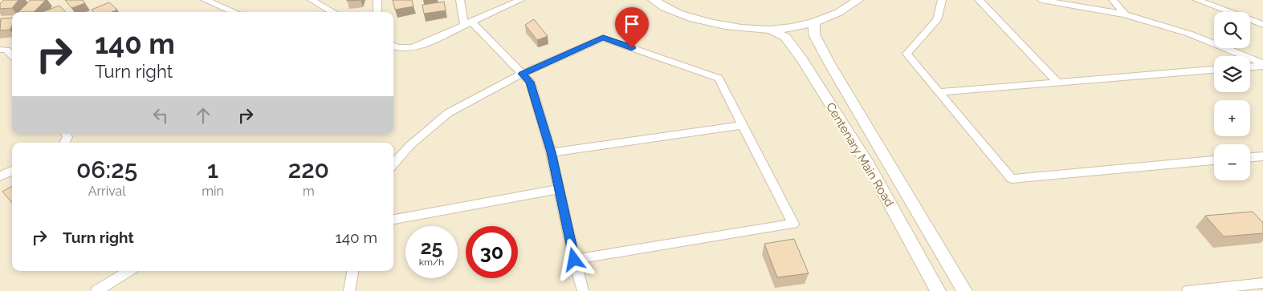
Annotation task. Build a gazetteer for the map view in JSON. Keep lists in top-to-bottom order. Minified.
{"streets":{"street":["Centenary Main Road"]},"page":{"map_buttons":["+","−"],"turn":["140 m","Turn right"],"eta":["06:25","Arrival","1","min","220","m"],"list":[{"name":"Turn right","value":"140 m"}],"speed":"25 km/h","limit":"30"}}
